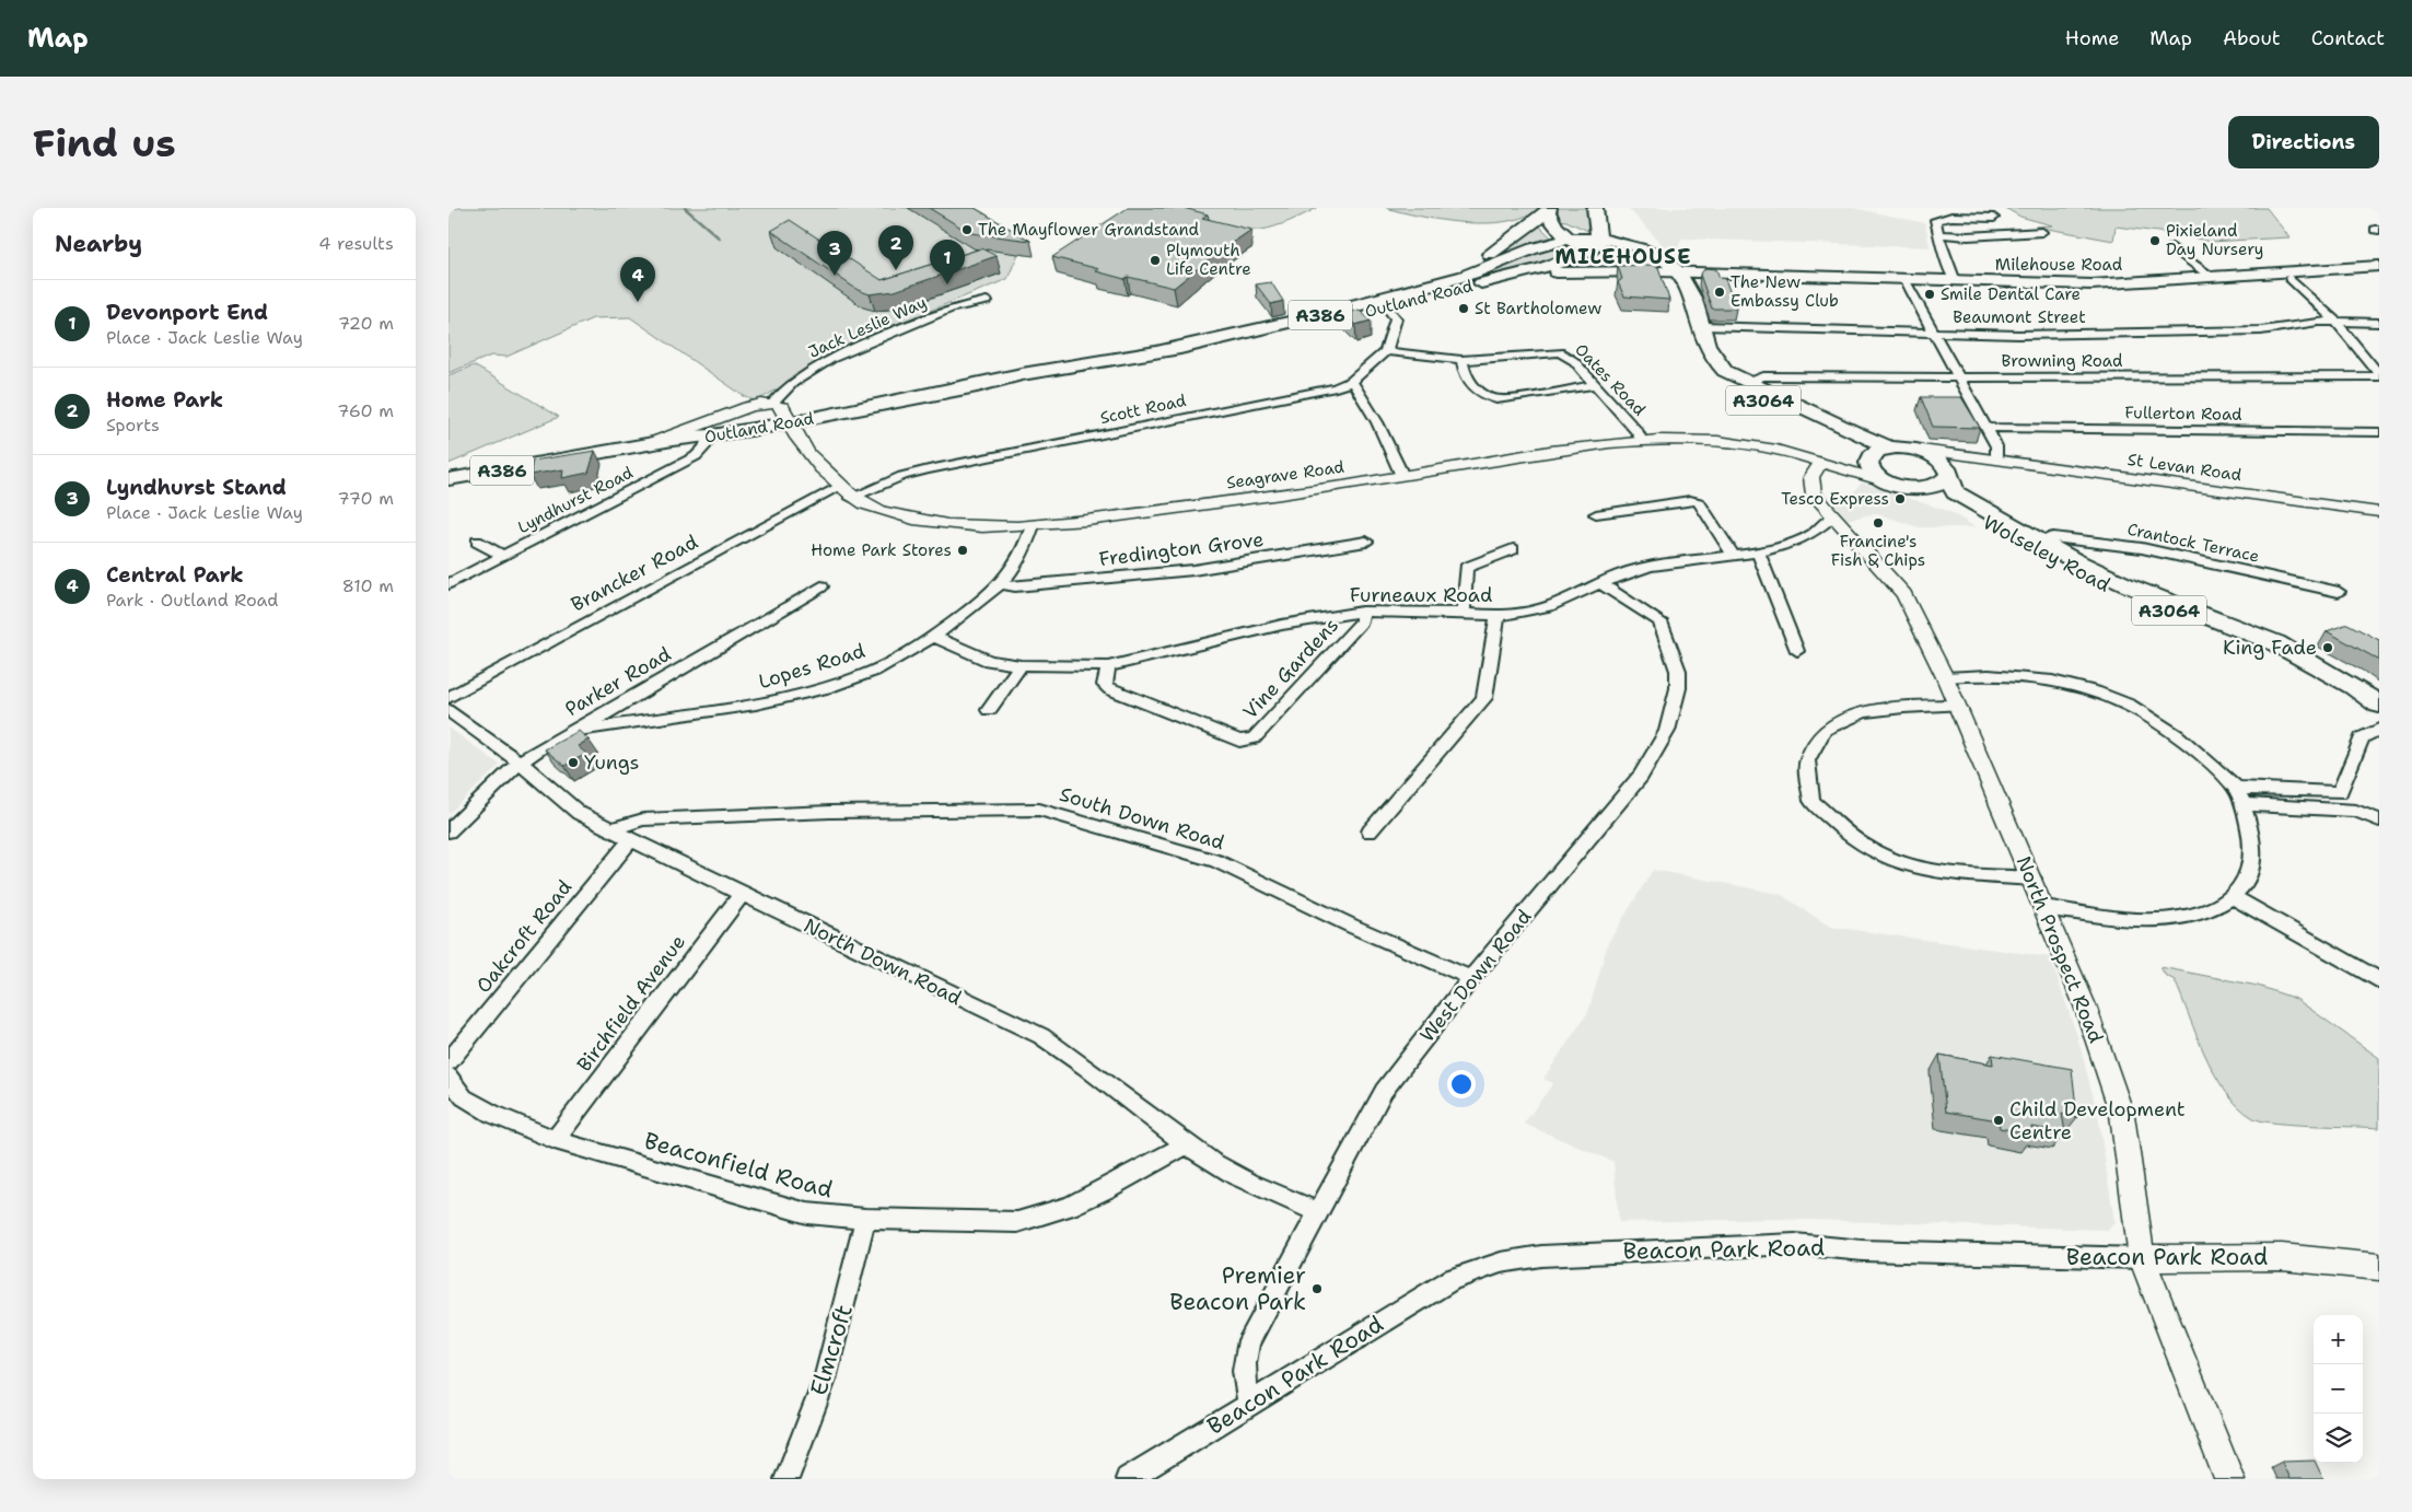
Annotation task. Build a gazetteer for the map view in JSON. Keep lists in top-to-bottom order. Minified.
{"streets":{"main road":["Milehouse Road","Outland Road","A386","A3064","Wolseley Road"],"street":["Beaumont Street","Jack Leslie Way","Browning Road","Oates Road","Scott Road","Fullerton Road","St Levan Road","Seagrave Road","Lyndhurst Road","Crantock Terrace","Fredington Grove","Brancker Road","Furneaux Road","Lopes Road","Vine Gardens","Parker Road","South Down Road","Oakcroft Road","North Prospect Road","North Down Road","West Down Road","Birchfield Avenue","Beaconfield Road","Beacon Park Road","Elmcroft"]},"crossings":[["Milehouse Road","Outland Road"],["Milehouse Road","A3064"],["Outland Road","A3064"],["Outland Road","Seagrave Road"],["Outland Road","Lyndhurst Road"],["Beaumont Street","A3064"],["Jack Leslie Way","Seagrave Road"],["Browning Road","A3064"],["Oates Road","Scott Road"],["Oates Road","Seagrave Road"],["Scott Road","Seagrave Road"],["St Levan Road","Wolseley Road"],["Seagrave Road","Brancker Road"],["Seagrave Road","Lopes Road"],["Seagrave Road","North Prospect Road"],["Crantock Terrace","Wolseley Road"],["Fredington Grove","Lopes Road"],["Furneaux Road","Lopes Road"],["Furneaux Road","Vine Gardens"],["Furneaux Road","North Prospect Road"],["Furneaux Road","West Down Road"],["Lopes Road","Parker Road"],["Parker Road","North Down Road"],["South Down Road","North Down Road"],["South Down Road","West Down Road"],["Oakcroft Road","North Down Road"],["North Prospect Road","Beacon Park Road"],["North Down Road","West Down Road"],["North Down Road","Birchfield Avenue"],["North Down Road","Beaconfield Road"],["West Down Road","Beacon Park Road"],["Birchfield Avenue","Beaconfield Road"],["Beaconfield Road","Elmcroft"]],"districts":["MILEHOUSE"],"places":["The Mayflower Grandstand","Pixieland Day Nursery","Plymouth Life Centre","The New Embassy Club","Smile Dental Care","St Bartholomew","Tesco Express","Francine's Fish & Chips","Home Park Stores","King Fade","Yungs","Child Development Centre","Premier Beacon Park"],"page":{"header":"Map","nav":["Home","Map","About","Contact"],"buttons":"Directions","title":"Find us","heading":["Nearby","4 results"],"pins":["2","3","1","4"],"list":[{"mark":"1","name":"Devonport End","note":"Place · Jack Leslie Way","value":"720 m"},{"mark":"2","name":"Home Park","note":"Sports","value":"760 m"},{"mark":"3","name":"Lyndhurst Stand","note":"Place · Jack Leslie Way","value":"770 m"},{"mark":"4","name":"Central Park","note":"Park · Outland Road","value":"810 m"}],"map_buttons":["+","−"]}}
